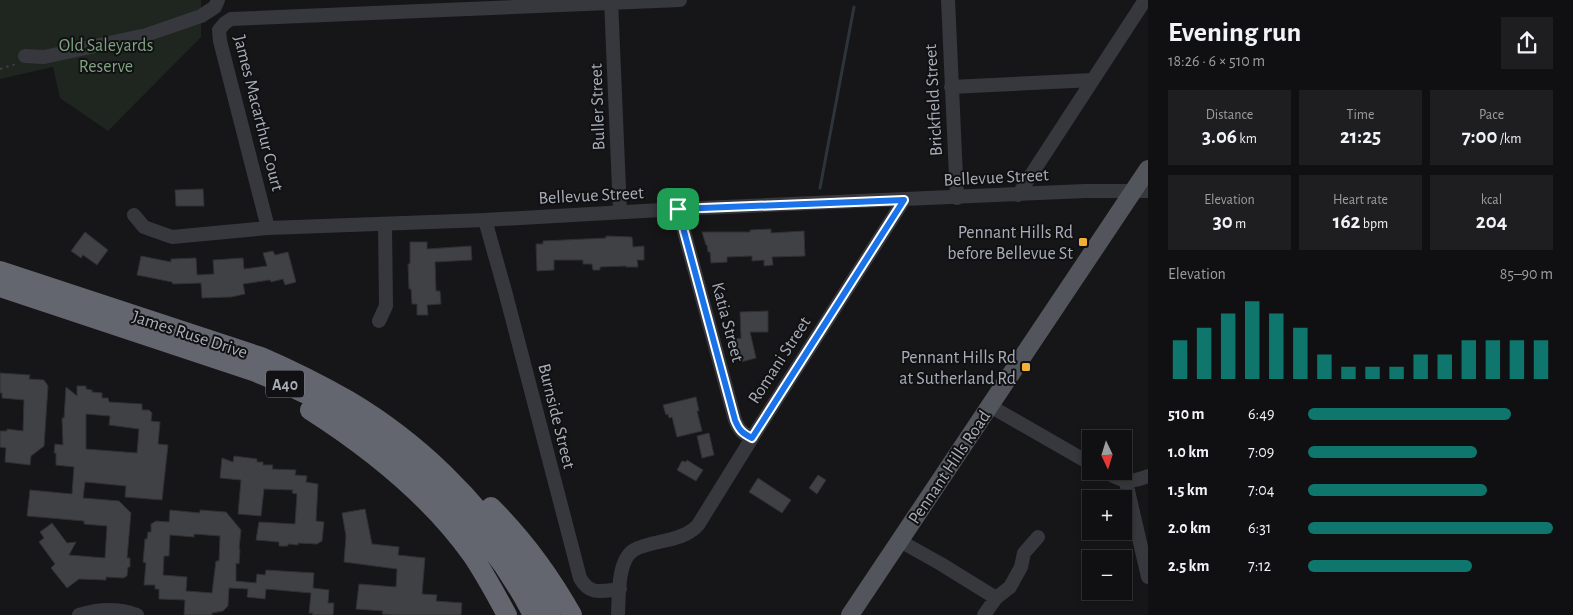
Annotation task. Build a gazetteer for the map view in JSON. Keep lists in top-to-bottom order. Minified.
{"streets":{"highway":["James Ruse Drive","A40"],"main road":["Pennant Hills Road"],"street":["Brickfield Street","Buller Street","James Macarthur Court","Bellevue Street","Katia Street","Romani Street","Burnside Street"]},"crossings":[["Brickfield Street","Bellevue Street"],["Buller Street","James Macarthur Court"],["Buller Street","Bellevue Street"],["James Macarthur Court","Bellevue Street"],["Bellevue Street","Katia Street"],["Bellevue Street","Romani Street"],["Bellevue Street","Burnside Street"],["Bellevue Street","Pennant Hills Road"],["Katia Street","Romani Street"],["Romani Street","Burnside Street"]],"parks":["Old Saleyards Reserve"],"places":{"transit":["Pennant Hills Rd before Bellevue St","Pennant Hills Rd at Sutherland Rd"]},"north":"bottom","page":{"heading":["Evening run","18:26 · 6 × 510 m"],"stats":[["Distance","3.06 km"],["Time","21:25"],["Pace","7:00 /km"],["Elevation","30 m"],["Heart rate","162 bpm"],["kcal","204"]],"chart":["Elevation","85–90 m"],"list":[{"name":"510 m","note":"6:49"},{"name":"1.0 km","note":"7:09"},{"name":"1.5 km","note":"7:04"},{"name":"2.0 km","note":"6:31"},{"name":"2.5 km","note":"7:12"}],"map_buttons":["+","−"]}}
